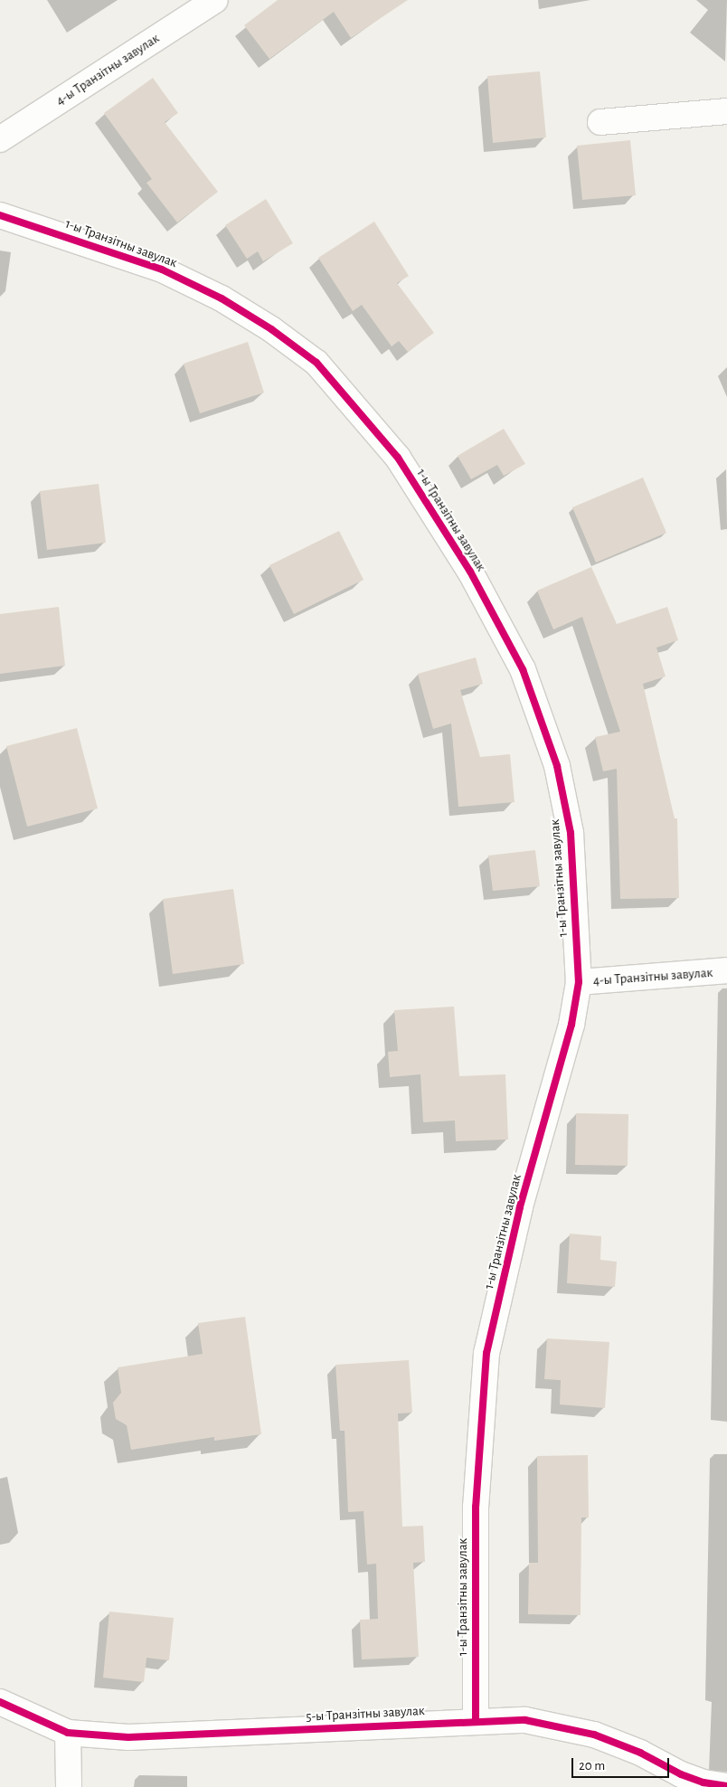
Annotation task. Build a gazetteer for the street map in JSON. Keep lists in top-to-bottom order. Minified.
{"streets":{"street":["4-ы Транзітны завулак","1-ы Транзітны завулак","5-ы Транзітны завулак"]},"crossings":[["4-ы Транзітны завулак","1-ы Транзітны завулак"],["1-ы Транзітны завулак","5-ы Транзітны завулак"]],"scale_bar":"20 m"}
